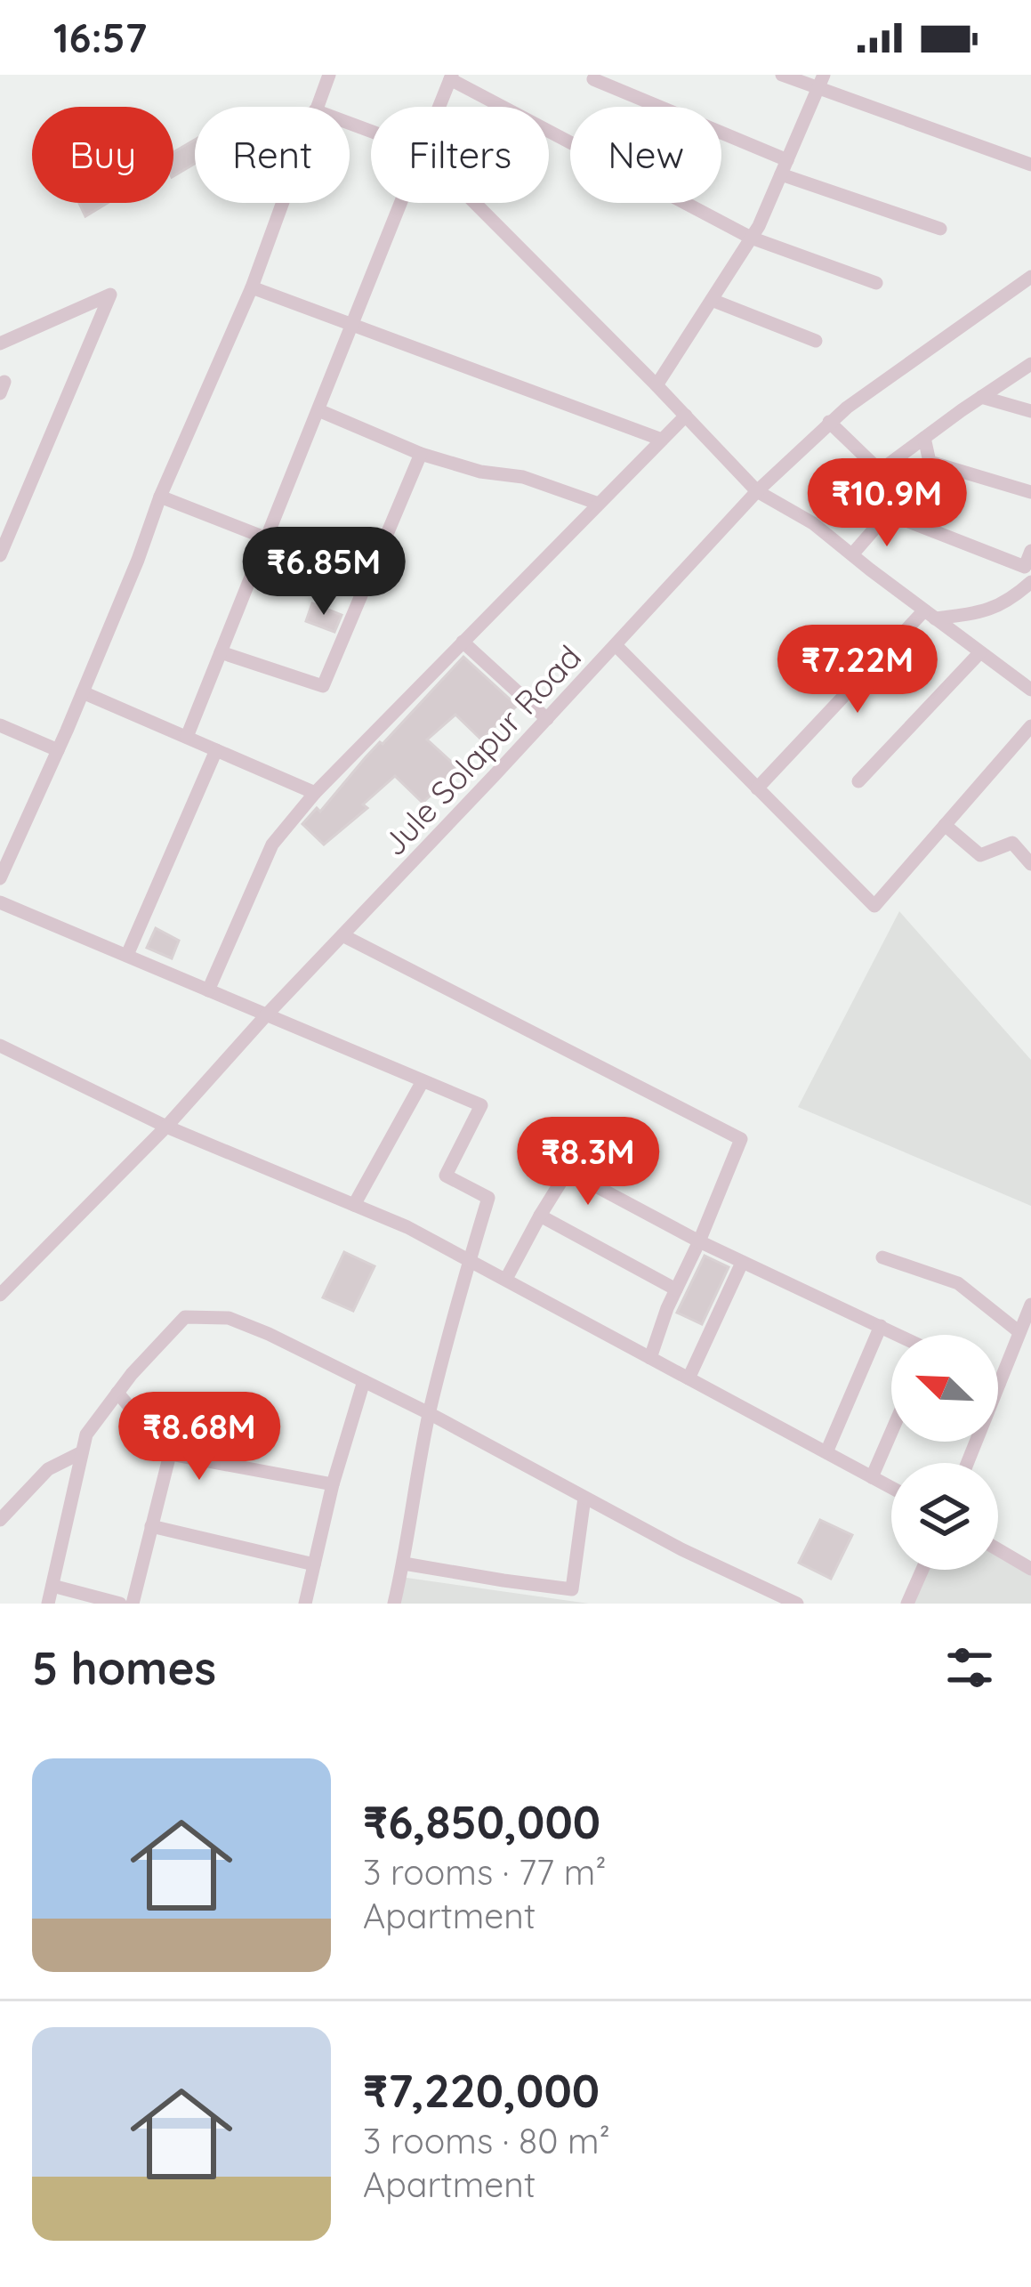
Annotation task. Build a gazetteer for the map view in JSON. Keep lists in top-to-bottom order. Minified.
{"streets":{"street":["Jule Solapur Road"]},"north":"top left","page":{"status":"16:57","chip":["Buy","Rent","Filters","New"],"price":["₹10.9M","₹6.85M","₹7.22M","₹8.3M","₹8.68M"],"heading":"5 homes","list":[{"name":"₹6,850,000","note":"3 rooms · 77 m² · Apartment"},{"name":"₹7,220,000","note":"3 rooms · 80 m² · Apartment"}]}}
